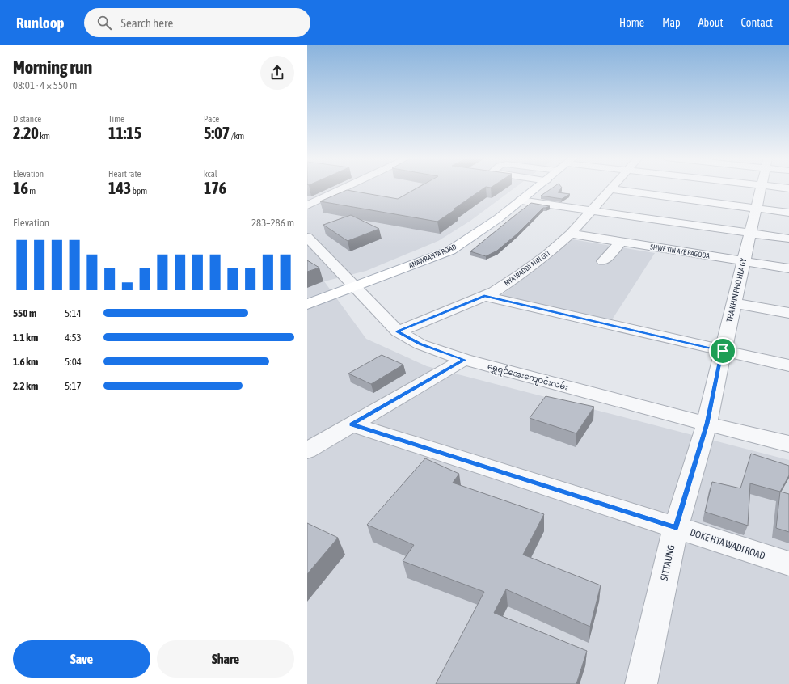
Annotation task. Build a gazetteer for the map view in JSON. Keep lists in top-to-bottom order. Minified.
{"streets":{"main road":["ANAWRAHTA ROAD"],"street":["SHWE YIN AYE PAGODA","MYA WADDY MIN GYI","THA KHIN PHO HLA GY","ရွှေရင်အေးကျောင်းလမ်း","DOKE HTA WADI ROAD","SITTAUNG"]},"crossings":[["SHWE YIN AYE PAGODA","MYA WADDY MIN GYI"],["SHWE YIN AYE PAGODA","THA KHIN PHO HLA GY"],["ANAWRAHTA ROAD","ရွှေရင်အေးကျောင်းလမ်း"],["MYA WADDY MIN GYI","ရွှေရင်အေးကျောင်းလမ်း"],["THA KHIN PHO HLA GY","ရွှေရင်အေးကျောင်းလမ်း"],["THA KHIN PHO HLA GY","SITTAUNG"],["ရွှေရင်အေးကျောင်းလမ်း","SITTAUNG"],["DOKE HTA WADI ROAD","SITTAUNG"]],"page":{"header":"Runloop","search":"Search here","nav":["Home","Map","About","Contact"],"heading":["Morning run","08:01 · 4 × 550 m"],"stats":[["Distance","2.20 km"],["Time","11:15"],["Pace","5:07 /km"],["Elevation","16 m"],["Heart rate","143 bpm"],["kcal","176"]],"chart":["Elevation","283–286 m"],"list":[{"name":"550 m","note":"5:14"},{"name":"1.1 km","note":"4:53"},{"name":"1.6 km","note":"5:04"},{"name":"2.2 km","note":"5:17"}],"buttons":["Save","Share"]}}
